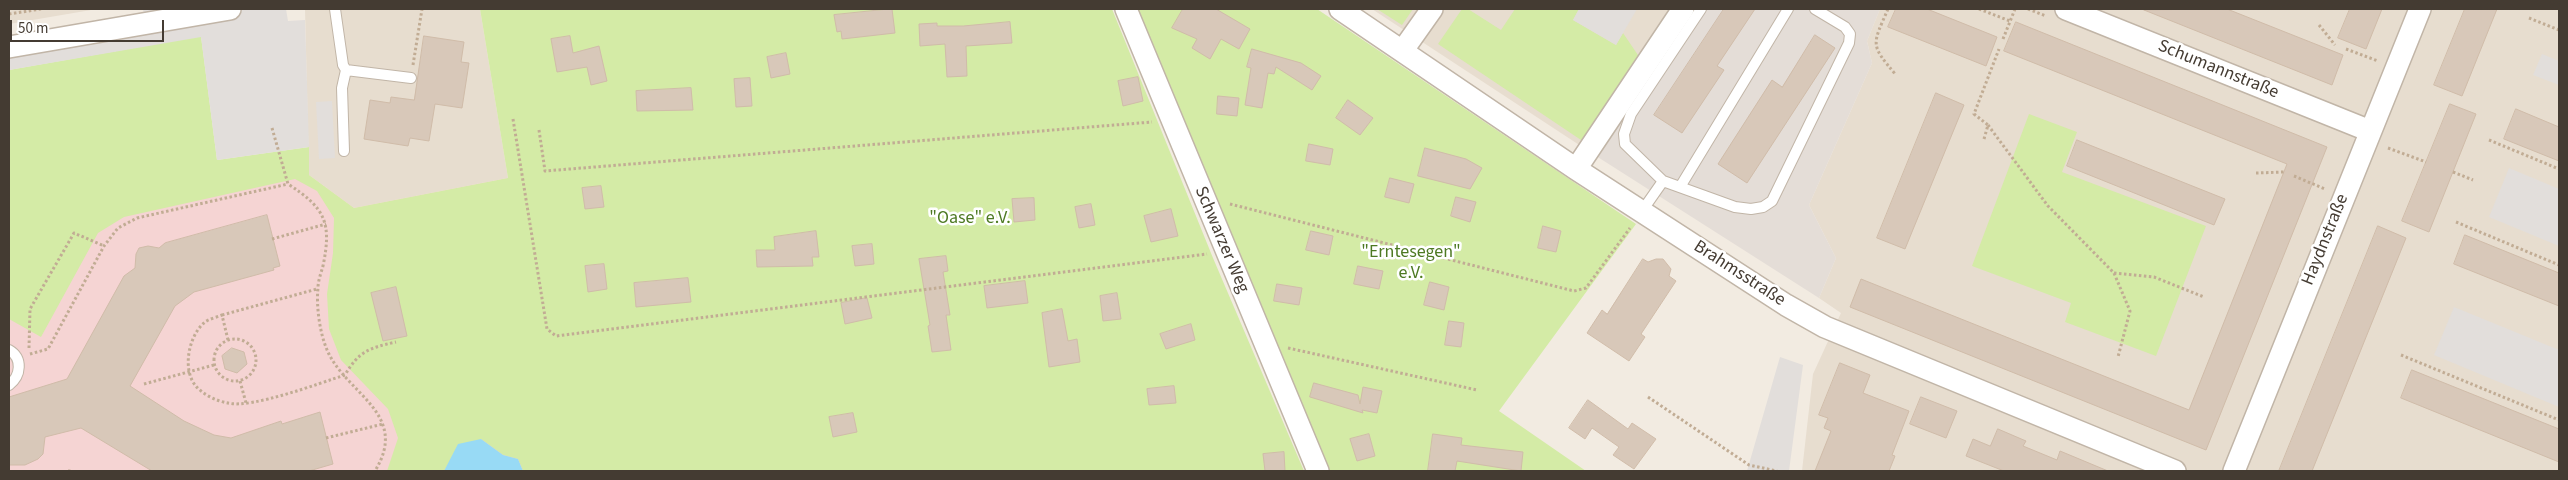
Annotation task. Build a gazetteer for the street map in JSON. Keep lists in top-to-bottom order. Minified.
{"streets":{"street":["Schumannstraße","Schwarzer Weg","Haydnstraße","Brahmsstraße"]},"crossings":[["Schumannstraße","Haydnstraße"]],"parks":["\"Oase\" e.V.","\"Erntesegen\" e.V."],"scale_bar":"50 m"}
